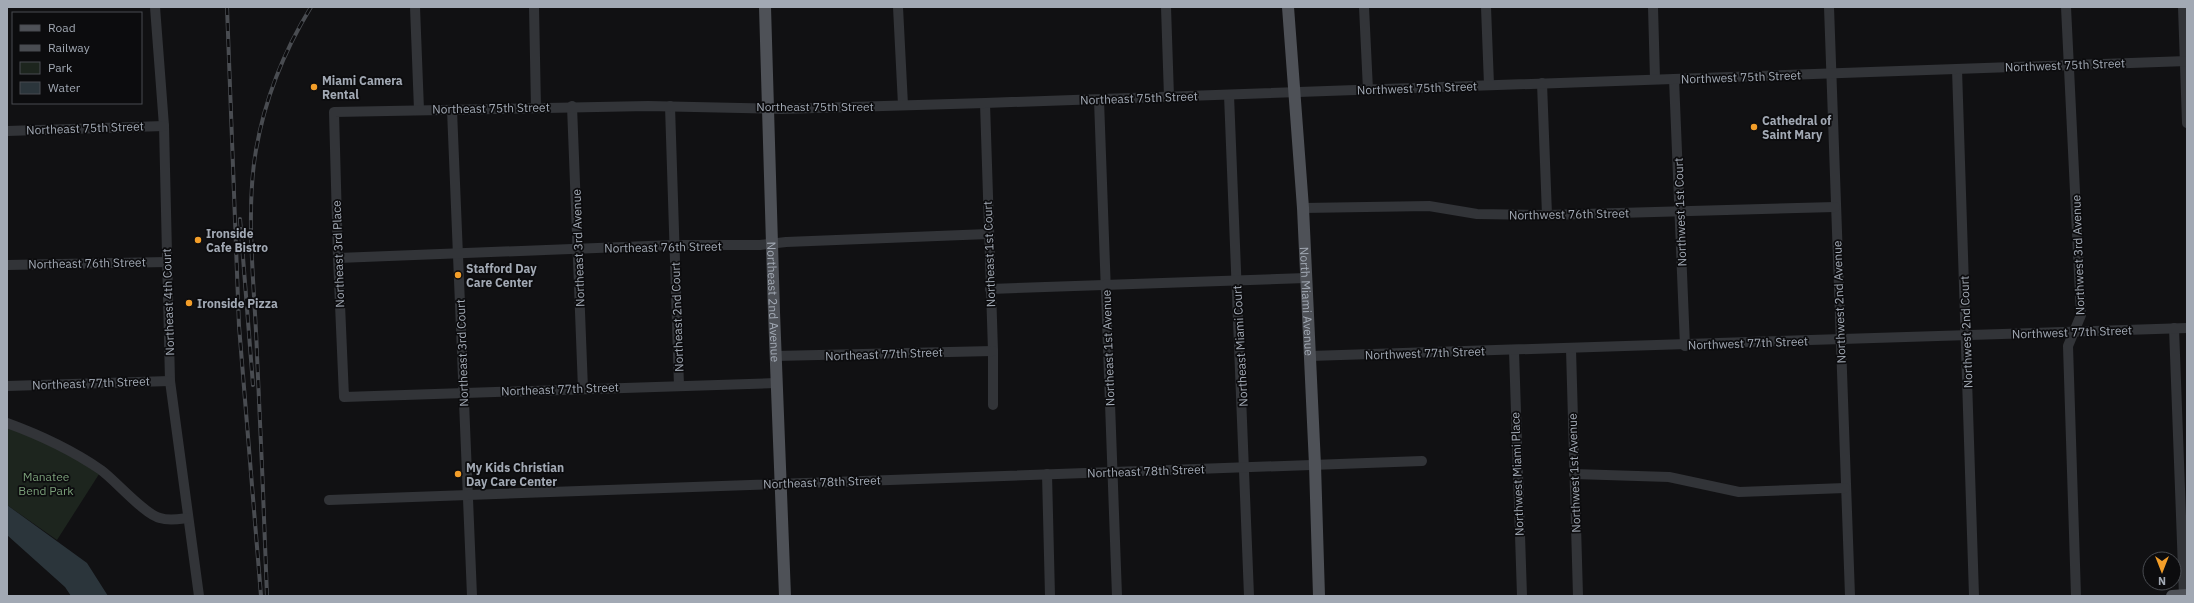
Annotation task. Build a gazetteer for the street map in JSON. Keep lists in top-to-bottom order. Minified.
{"streets":{"main road":["North Miami Avenue","Northeast 2nd Avenue"],"street":["Northwest 75th Street","Northeast 75th Street","Northwest 1st Court","Northwest 76th Street","Northeast 76th Street","Northeast 3rd Avenue","Northeast 3rd Place","Northeast 1st Court","Northwest 3rd Avenue","Northeast 4th Court","Northwest 2nd Avenue","Northeast 2nd Court","Northwest 2nd Court","Northwest 77th Street","Northeast Miami Court","Northeast 1st Avenue","Northeast 3rd Court","Northeast 77th Street","Northeast 78th Street","Northwest 1st Avenue","Northwest Miami Place"]},"crossings":[["Northwest 75th Street","Northeast 75th Street"],["Northwest 75th Street","Northwest 1st Court"],["Northwest 75th Street","Northwest 3rd Avenue"],["Northwest 75th Street","North Miami Avenue"],["Northwest 75th Street","Northwest 2nd Avenue"],["Northwest 75th Street","Northwest 2nd Court"],["Northeast 75th Street","Northeast 3rd Avenue"],["Northeast 75th Street","Northeast 3rd Place"],["Northeast 75th Street","Northeast 1st Court"],["Northeast 75th Street","North Miami Avenue"],["Northeast 75th Street","Northeast 4th Court"],["Northeast 75th Street","Northeast 2nd Avenue"],["Northeast 75th Street","Northeast 2nd Court"],["Northeast 75th Street","Northeast Miami Court"],["Northeast 75th Street","Northeast 1st Avenue"],["Northeast 75th Street","Northeast 3rd Court"],["Northwest 1st Court","Northwest 76th Street"],["Northwest 1st Court","Northwest 77th Street"],["Northwest 76th Street","North Miami Avenue"],["Northwest 76th Street","Northwest 2nd Avenue"],["Northeast 76th Street","Northeast 3rd Avenue"],["Northeast 76th Street","Northeast 3rd Place"],["Northeast 76th Street","Northeast 1st Court"],["Northeast 76th Street","Northeast 4th Court"],["Northeast 76th Street","Northeast 2nd Avenue"],["Northeast 76th Street","Northeast 2nd Court"],["Northeast 76th Street","Northeast 3rd Court"],["Northeast 3rd Avenue","Northeast 77th Street"],["Northeast 3rd Place","Northeast 77th Street"],["Northeast 1st Court","Northeast 77th Street"],["Northwest 3rd Avenue","Northwest 77th Street"],["North Miami Avenue","Northwest 77th Street"],["North Miami Avenue","Northeast 78th Street"],["Northeast 4th Court","Northeast 77th Street"],["Northeast 2nd Avenue","Northeast 77th Street"],["Northeast 2nd Avenue","Northeast 78th Street"],["Northwest 2nd Avenue","Northwest 77th Street"],["Northeast 2nd Court","Northeast 77th Street"],["Northwest 2nd Court","Northwest 77th Street"],["Northwest 77th Street","Northwest 1st Avenue"],["Northwest 77th Street","Northwest Miami Place"],["Northeast Miami Court","Northeast 78th Street"],["Northeast 1st Avenue","Northeast 78th Street"],["Northeast 3rd Court","Northeast 77th Street"],["Northeast 3rd Court","Northeast 78th Street"]],"parks":["Manatee Bend Park"],"places":["Miami Camera Rental","Cathedral of Saint Mary","Ironside Cafe Bistro","Stafford Day Care Center","Ironside Pizza","My Kids Christian Day Care Center"],"legend":["Road","Railway","Park","Water"],"north":"bottom"}
